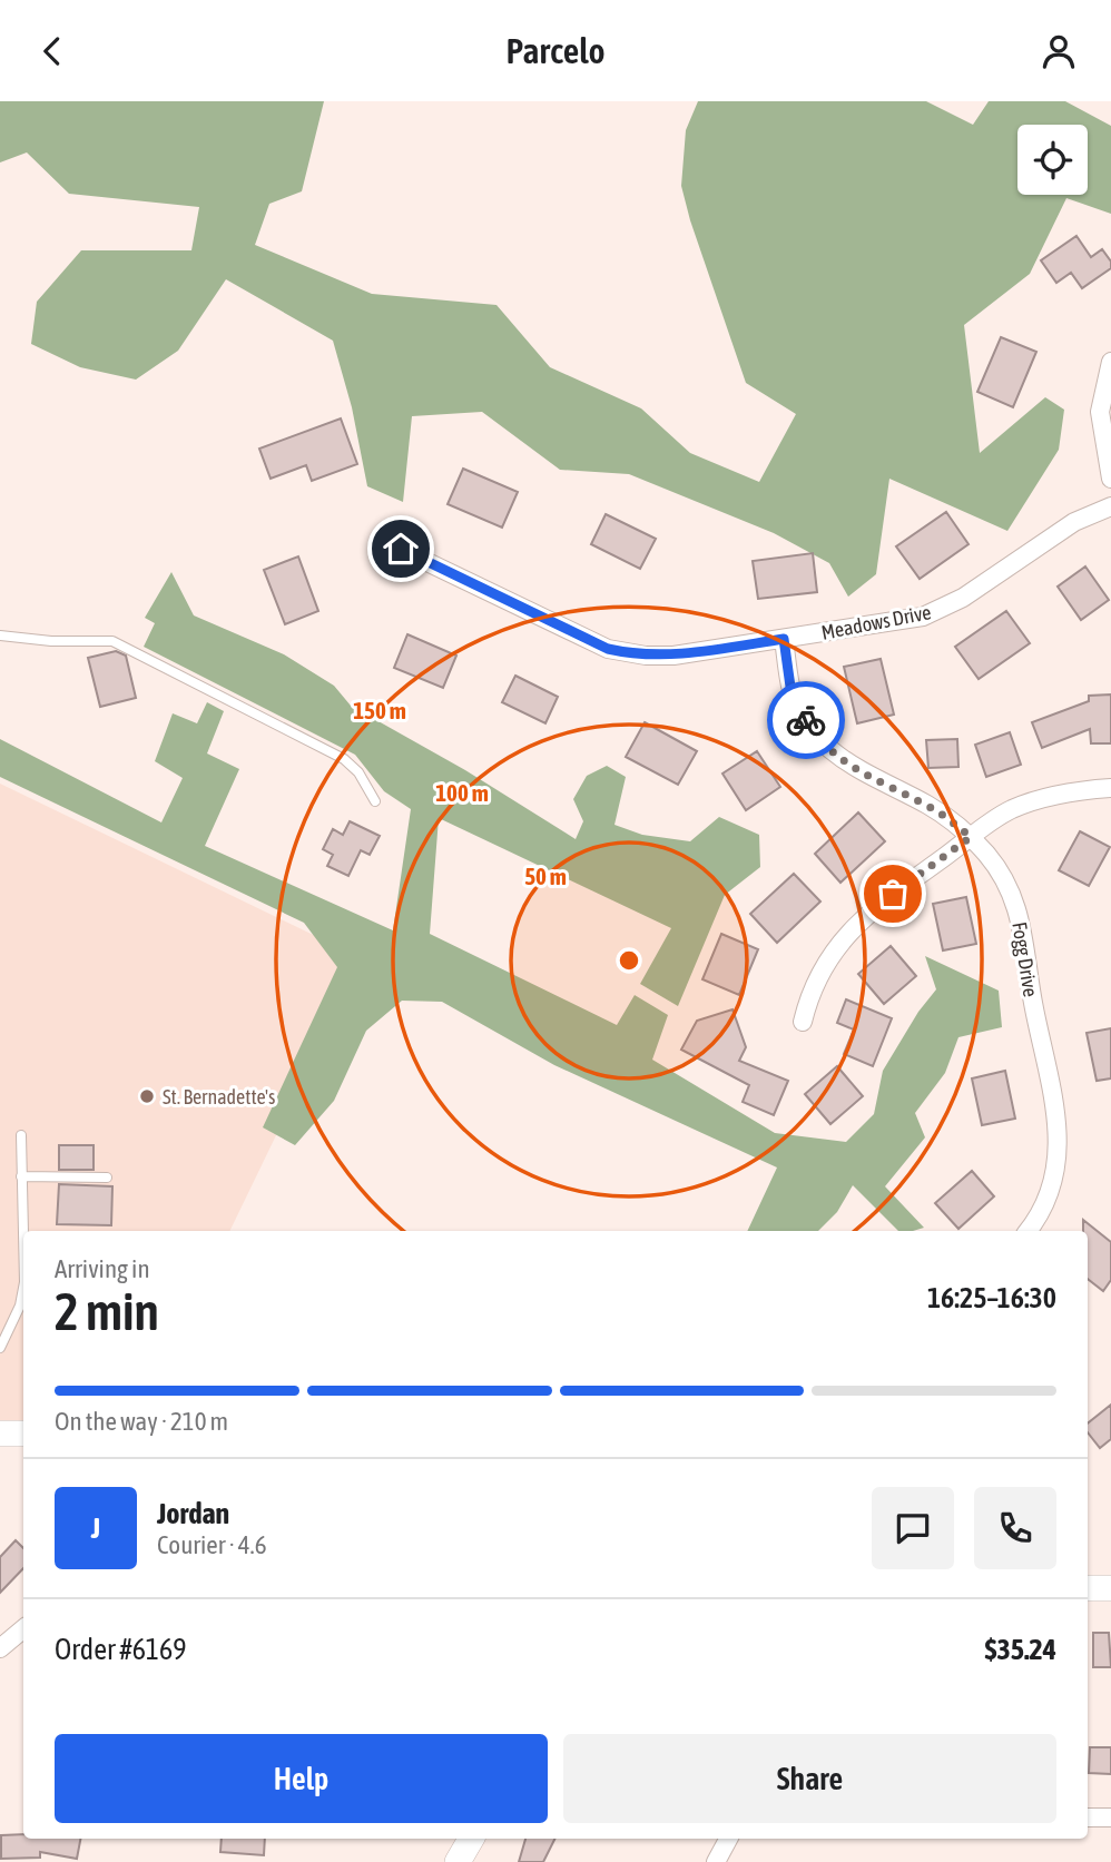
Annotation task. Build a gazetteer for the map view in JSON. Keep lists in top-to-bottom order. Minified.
{"streets":{"street":["Meadows Drive","Fogg Drive"]},"crossings":[["Meadows Drive","Fogg Drive"]],"places":["St. Bernadette's"],"page":{"header":"Parcelo","heading":["2 min","Arriving in","16:25–16:30"],"panel":["Jordan","Courier · 4.6","Order #6169","$35.24"],"bar":"On the way · 210 m","round":"J","buttons":["Help","Share"]},"rings":["150 m","100 m","50 m"]}
